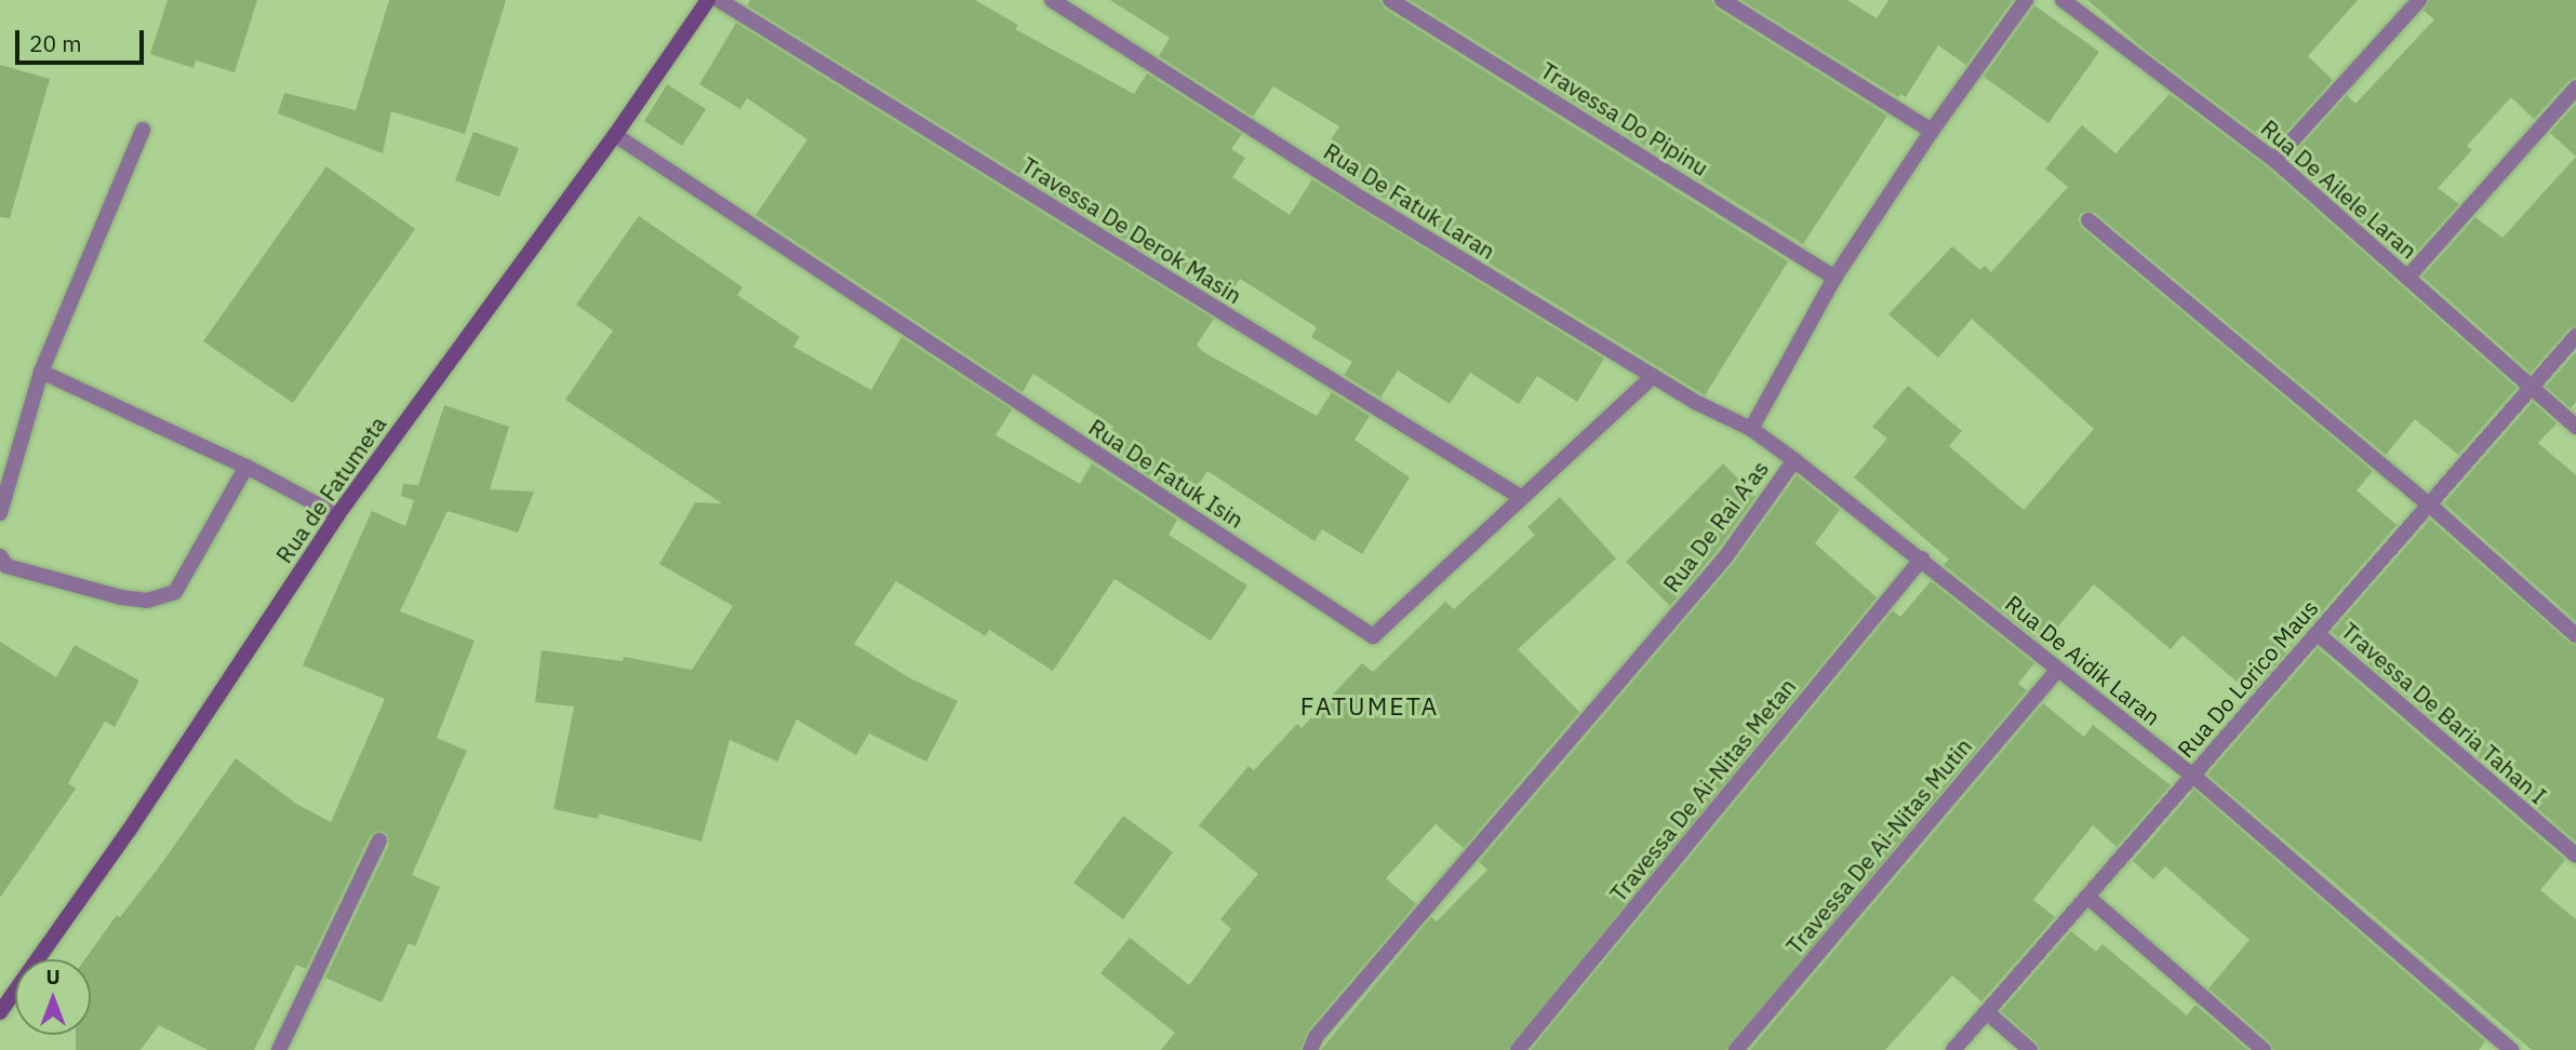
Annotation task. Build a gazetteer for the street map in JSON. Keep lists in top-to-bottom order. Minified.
{"streets":{"street":["Travessa Do Pipinu","Rua De Ailele Laran","Rua De Fatuk Laran","Travessa De Derok Masin","Rua De Fatuk Isin","Rua de Fatumeta","Rua De Rai A’as","Rua De Aidik Laran","Rua Do Lorico Maus","Travessa De Baria Tahan I","Travessa De Ai-Nitas Metan","Travessa De Ai-Nitas Mutin"]},"crossings":[["Travessa Do Pipinu","Rua De Rai A’as"],["Rua De Ailele Laran","Rua Do Lorico Maus"],["Rua De Fatuk Laran","Rua De Fatuk Isin"],["Rua De Fatuk Laran","Rua De Rai A’as"],["Travessa De Derok Masin","Rua De Fatuk Isin"],["Rua De Fatuk Isin","Rua de Fatumeta"],["Rua De Rai A’as","Rua De Aidik Laran"],["Rua De Aidik Laran","Rua Do Lorico Maus"],["Rua De Aidik Laran","Travessa De Ai-Nitas Metan"],["Rua De Aidik Laran","Travessa De Ai-Nitas Mutin"],["Rua Do Lorico Maus","Travessa De Baria Tahan I"]],"districts":["FATUMETA"],"scale_bar":"20 m","north":"top"}
